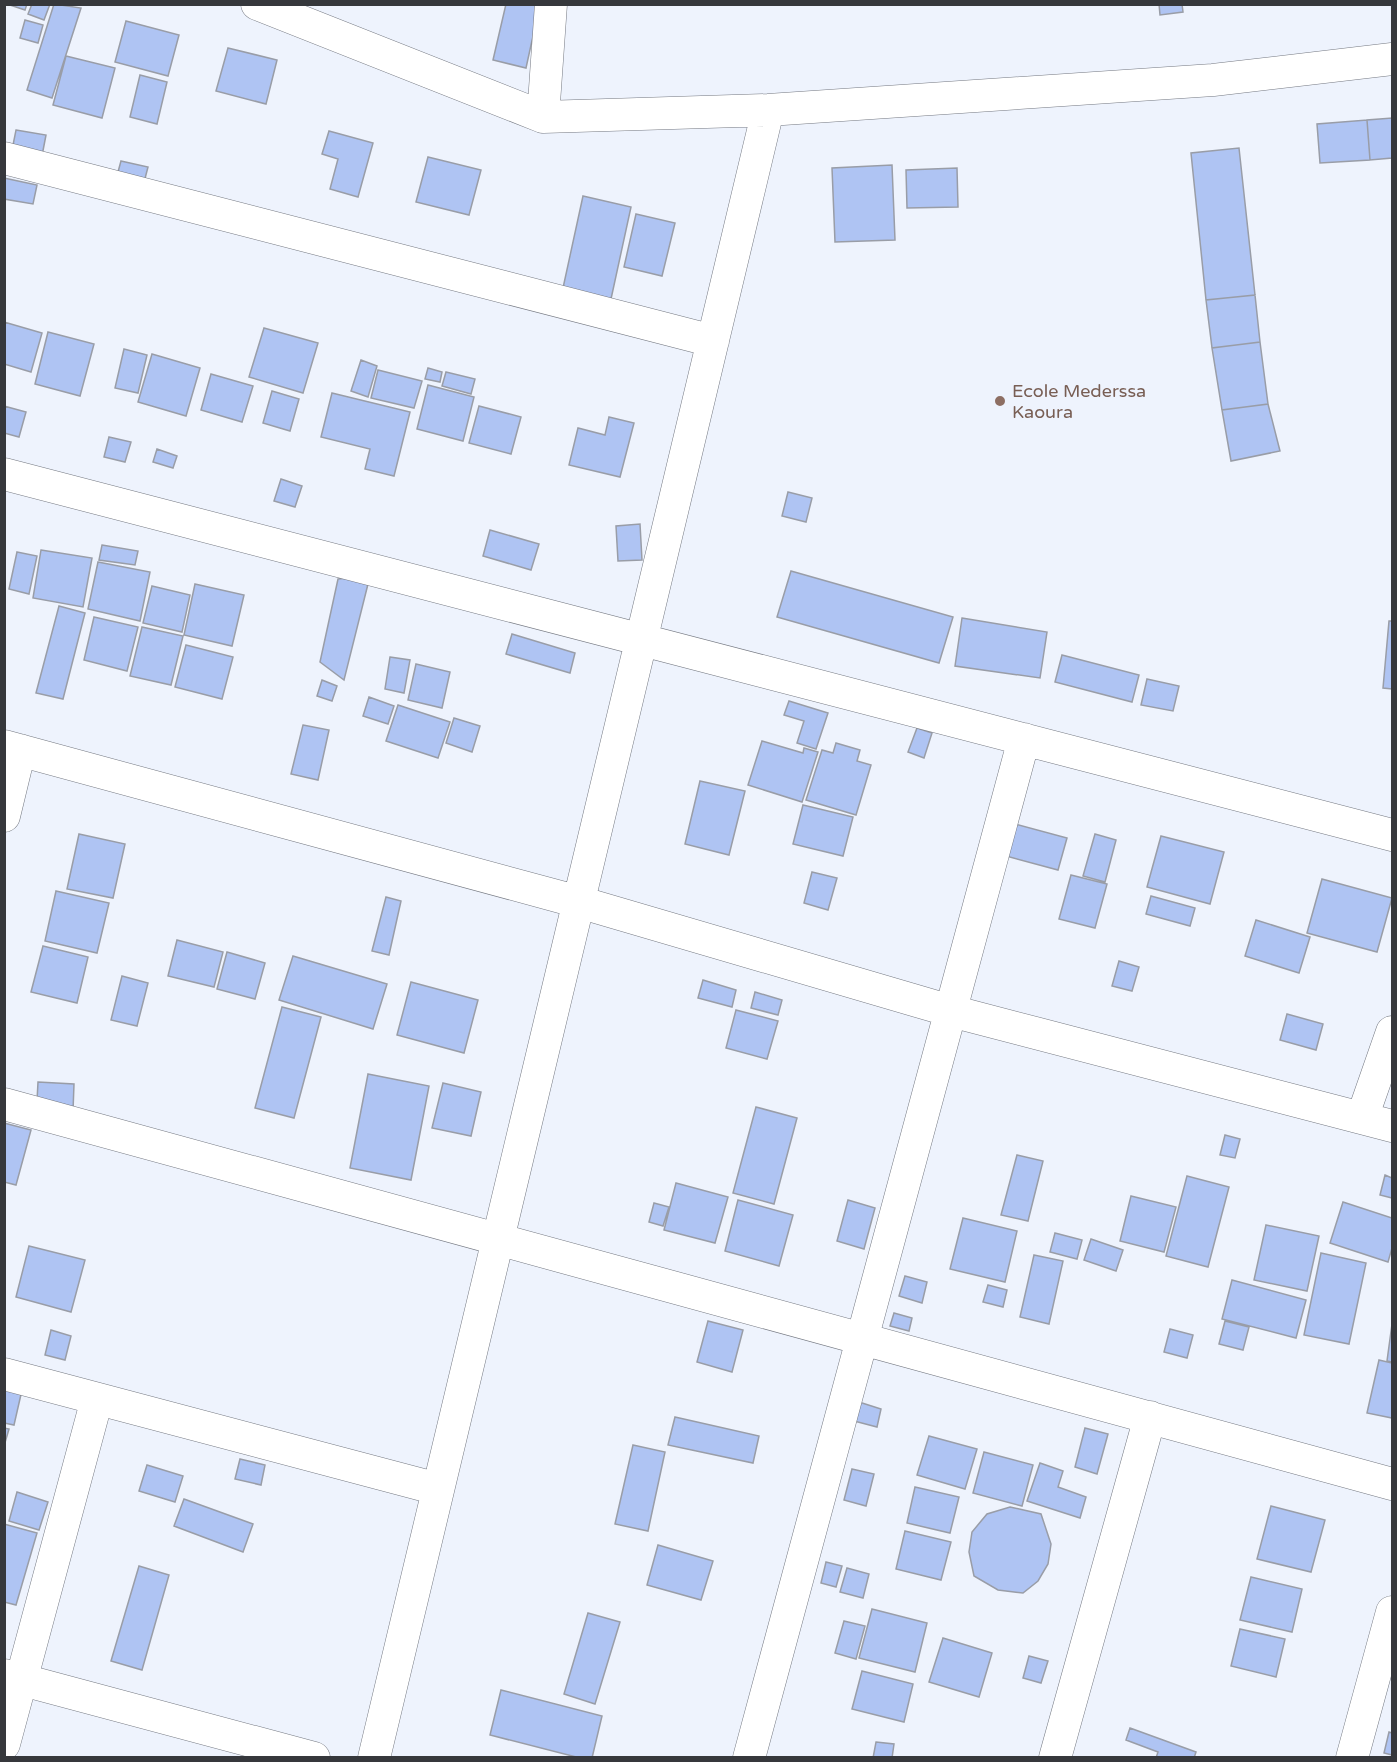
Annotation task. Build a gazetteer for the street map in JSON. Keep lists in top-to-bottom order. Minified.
{"places":["Ecole Mederssa Kaoura"]}
